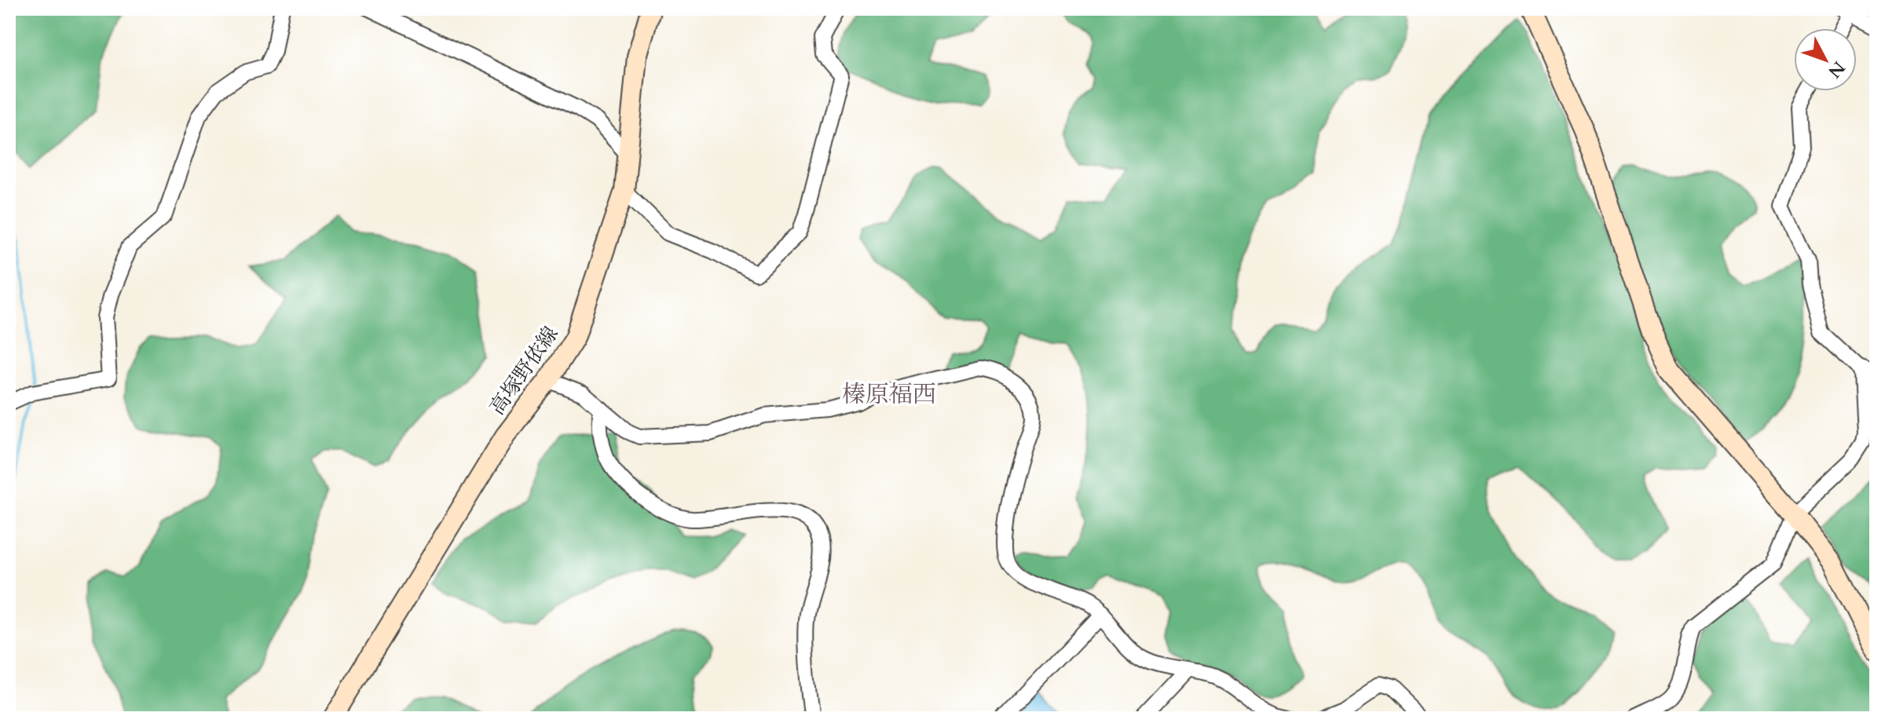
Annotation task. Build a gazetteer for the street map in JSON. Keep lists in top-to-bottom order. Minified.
{"streets":{"main road":["高塚野依線"]},"districts":["榛原福西"],"north":"bottom right"}
